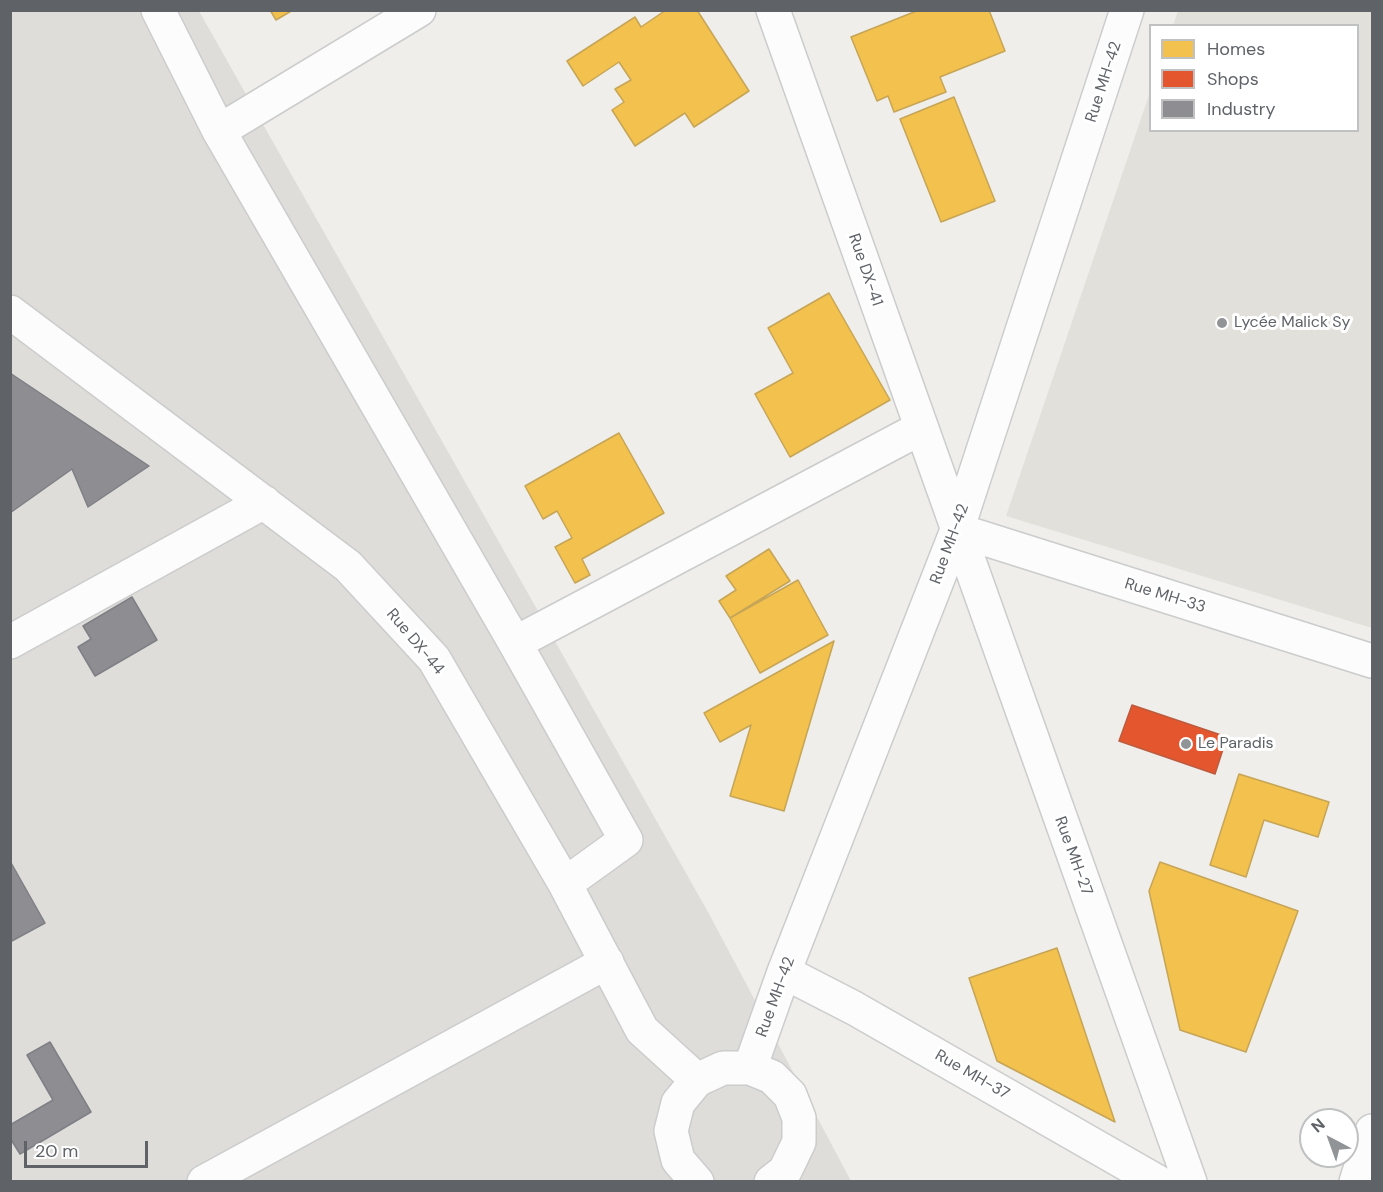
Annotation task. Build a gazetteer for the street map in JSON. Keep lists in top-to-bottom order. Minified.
{"streets":{"street":["Rue MH-42","Rue DX-41","Rue MH-33","Rue DX-44","Rue MH-27","Rue MH-37"]},"crossings":[["Rue MH-42","Rue DX-41"],["Rue MH-42","Rue MH-33"],["Rue MH-42","Rue MH-27"],["Rue MH-42","Rue MH-37"],["Rue DX-41","Rue MH-33"],["Rue DX-41","Rue MH-27"],["Rue MH-33","Rue MH-27"]],"places":["Lycée Malick Sy","Le Paradis"],"legend":["Homes","Shops","Industry"],"scale_bar":"20 m","north":"top left"}
